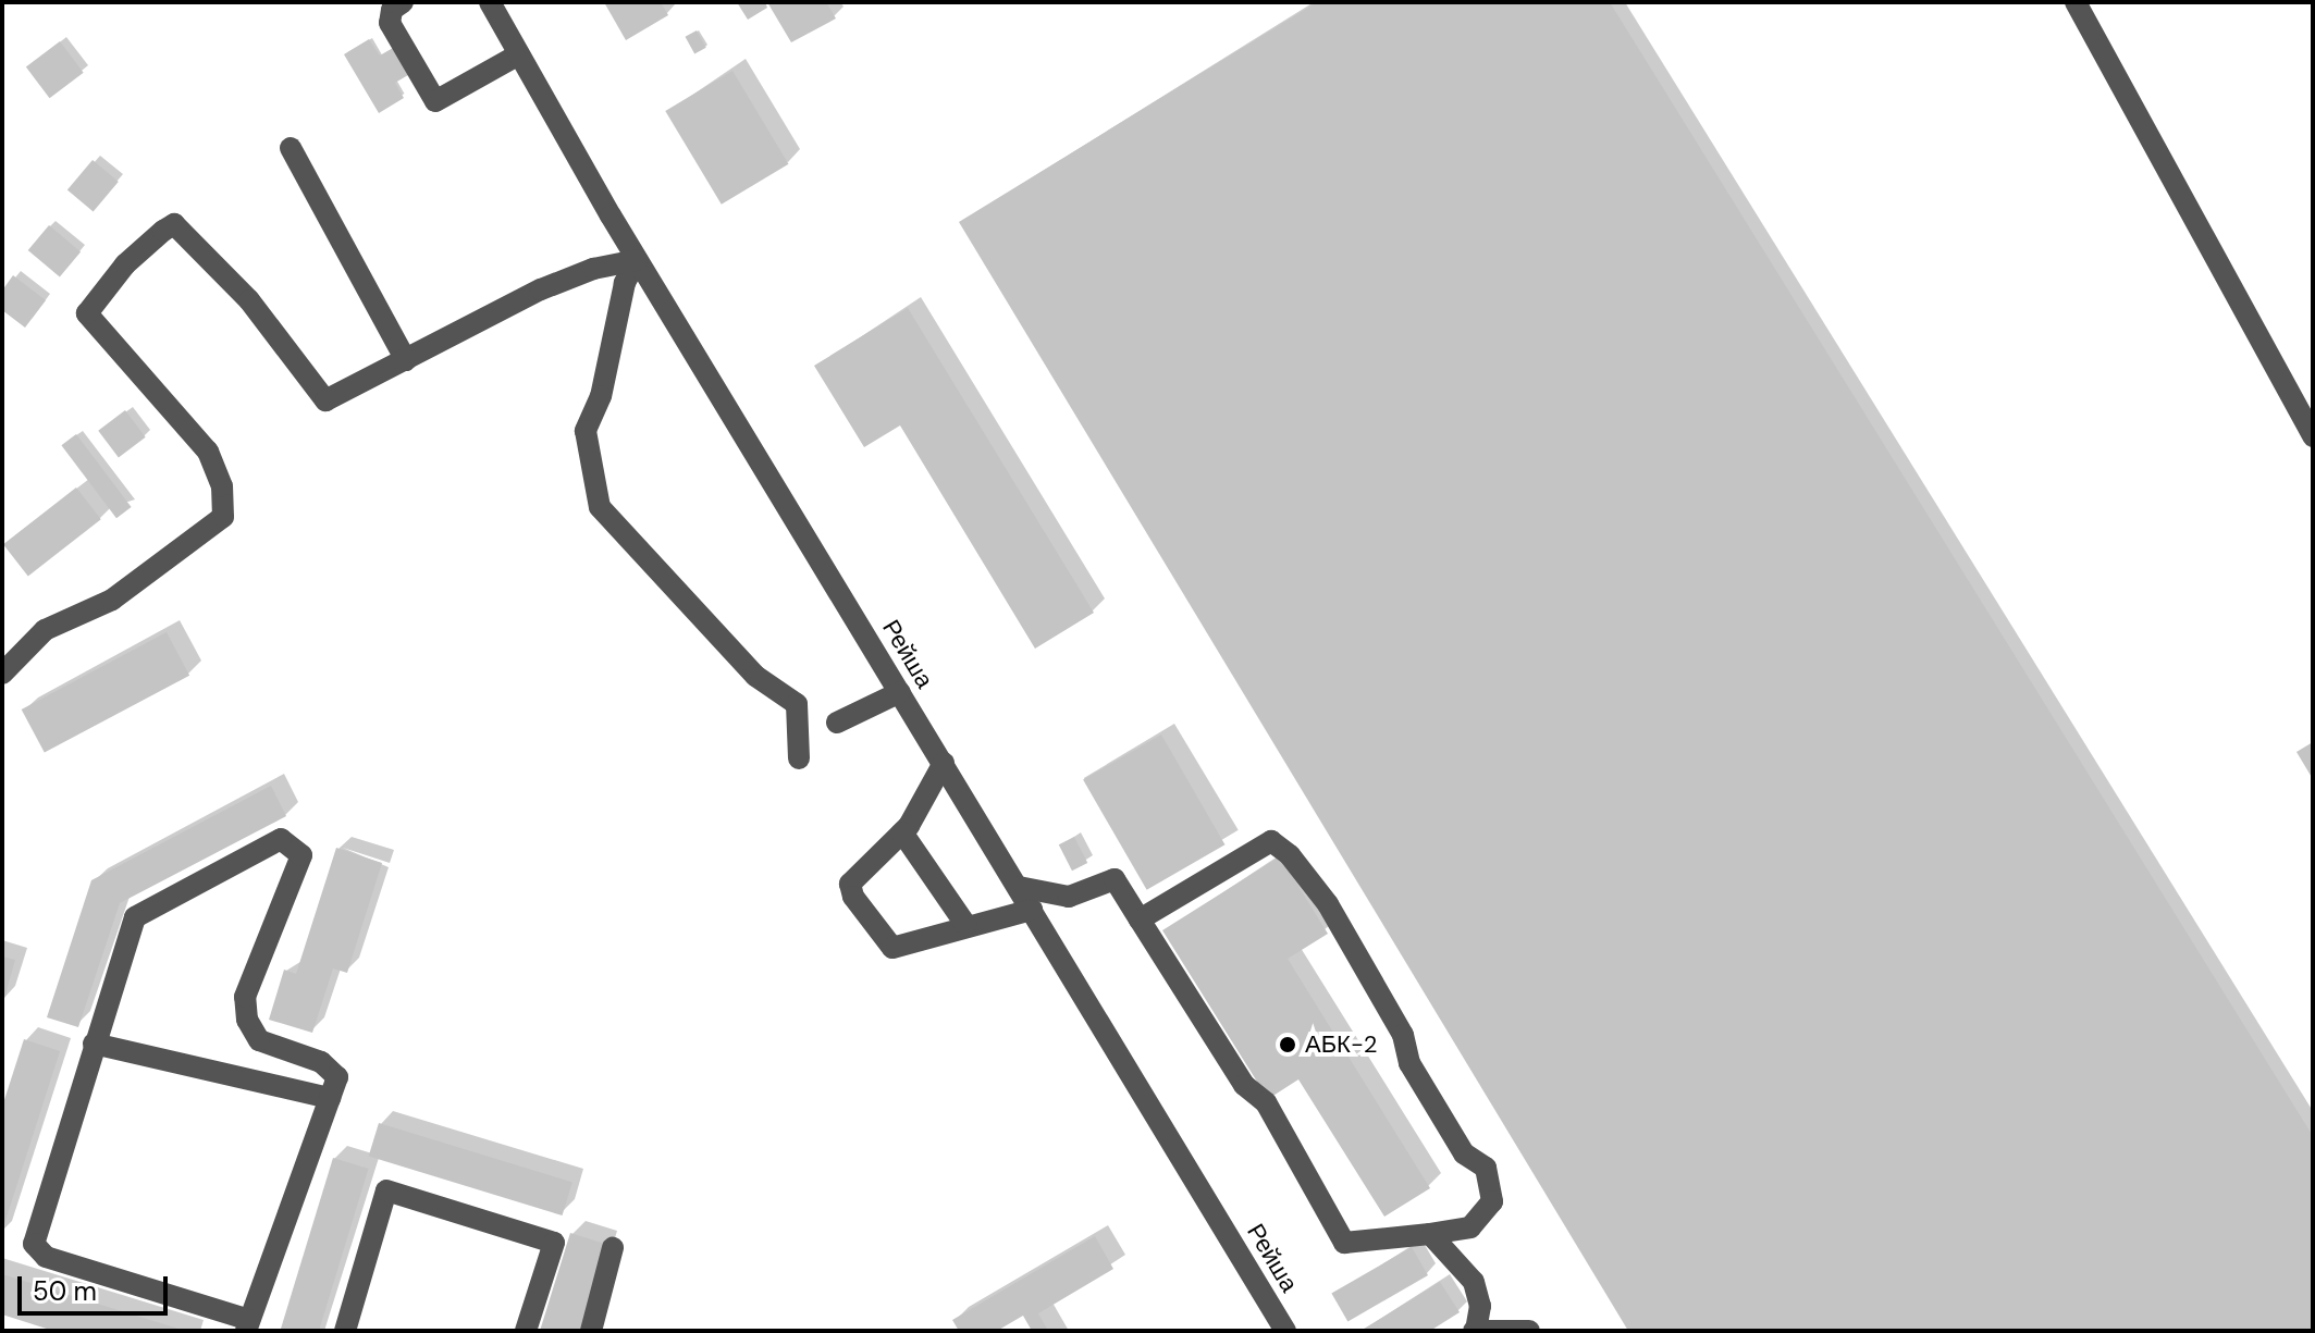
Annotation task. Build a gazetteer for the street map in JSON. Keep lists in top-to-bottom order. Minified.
{"streets":{"street":["Рейша"]},"places":["АБК-2"],"scale_bar":"50 m"}
